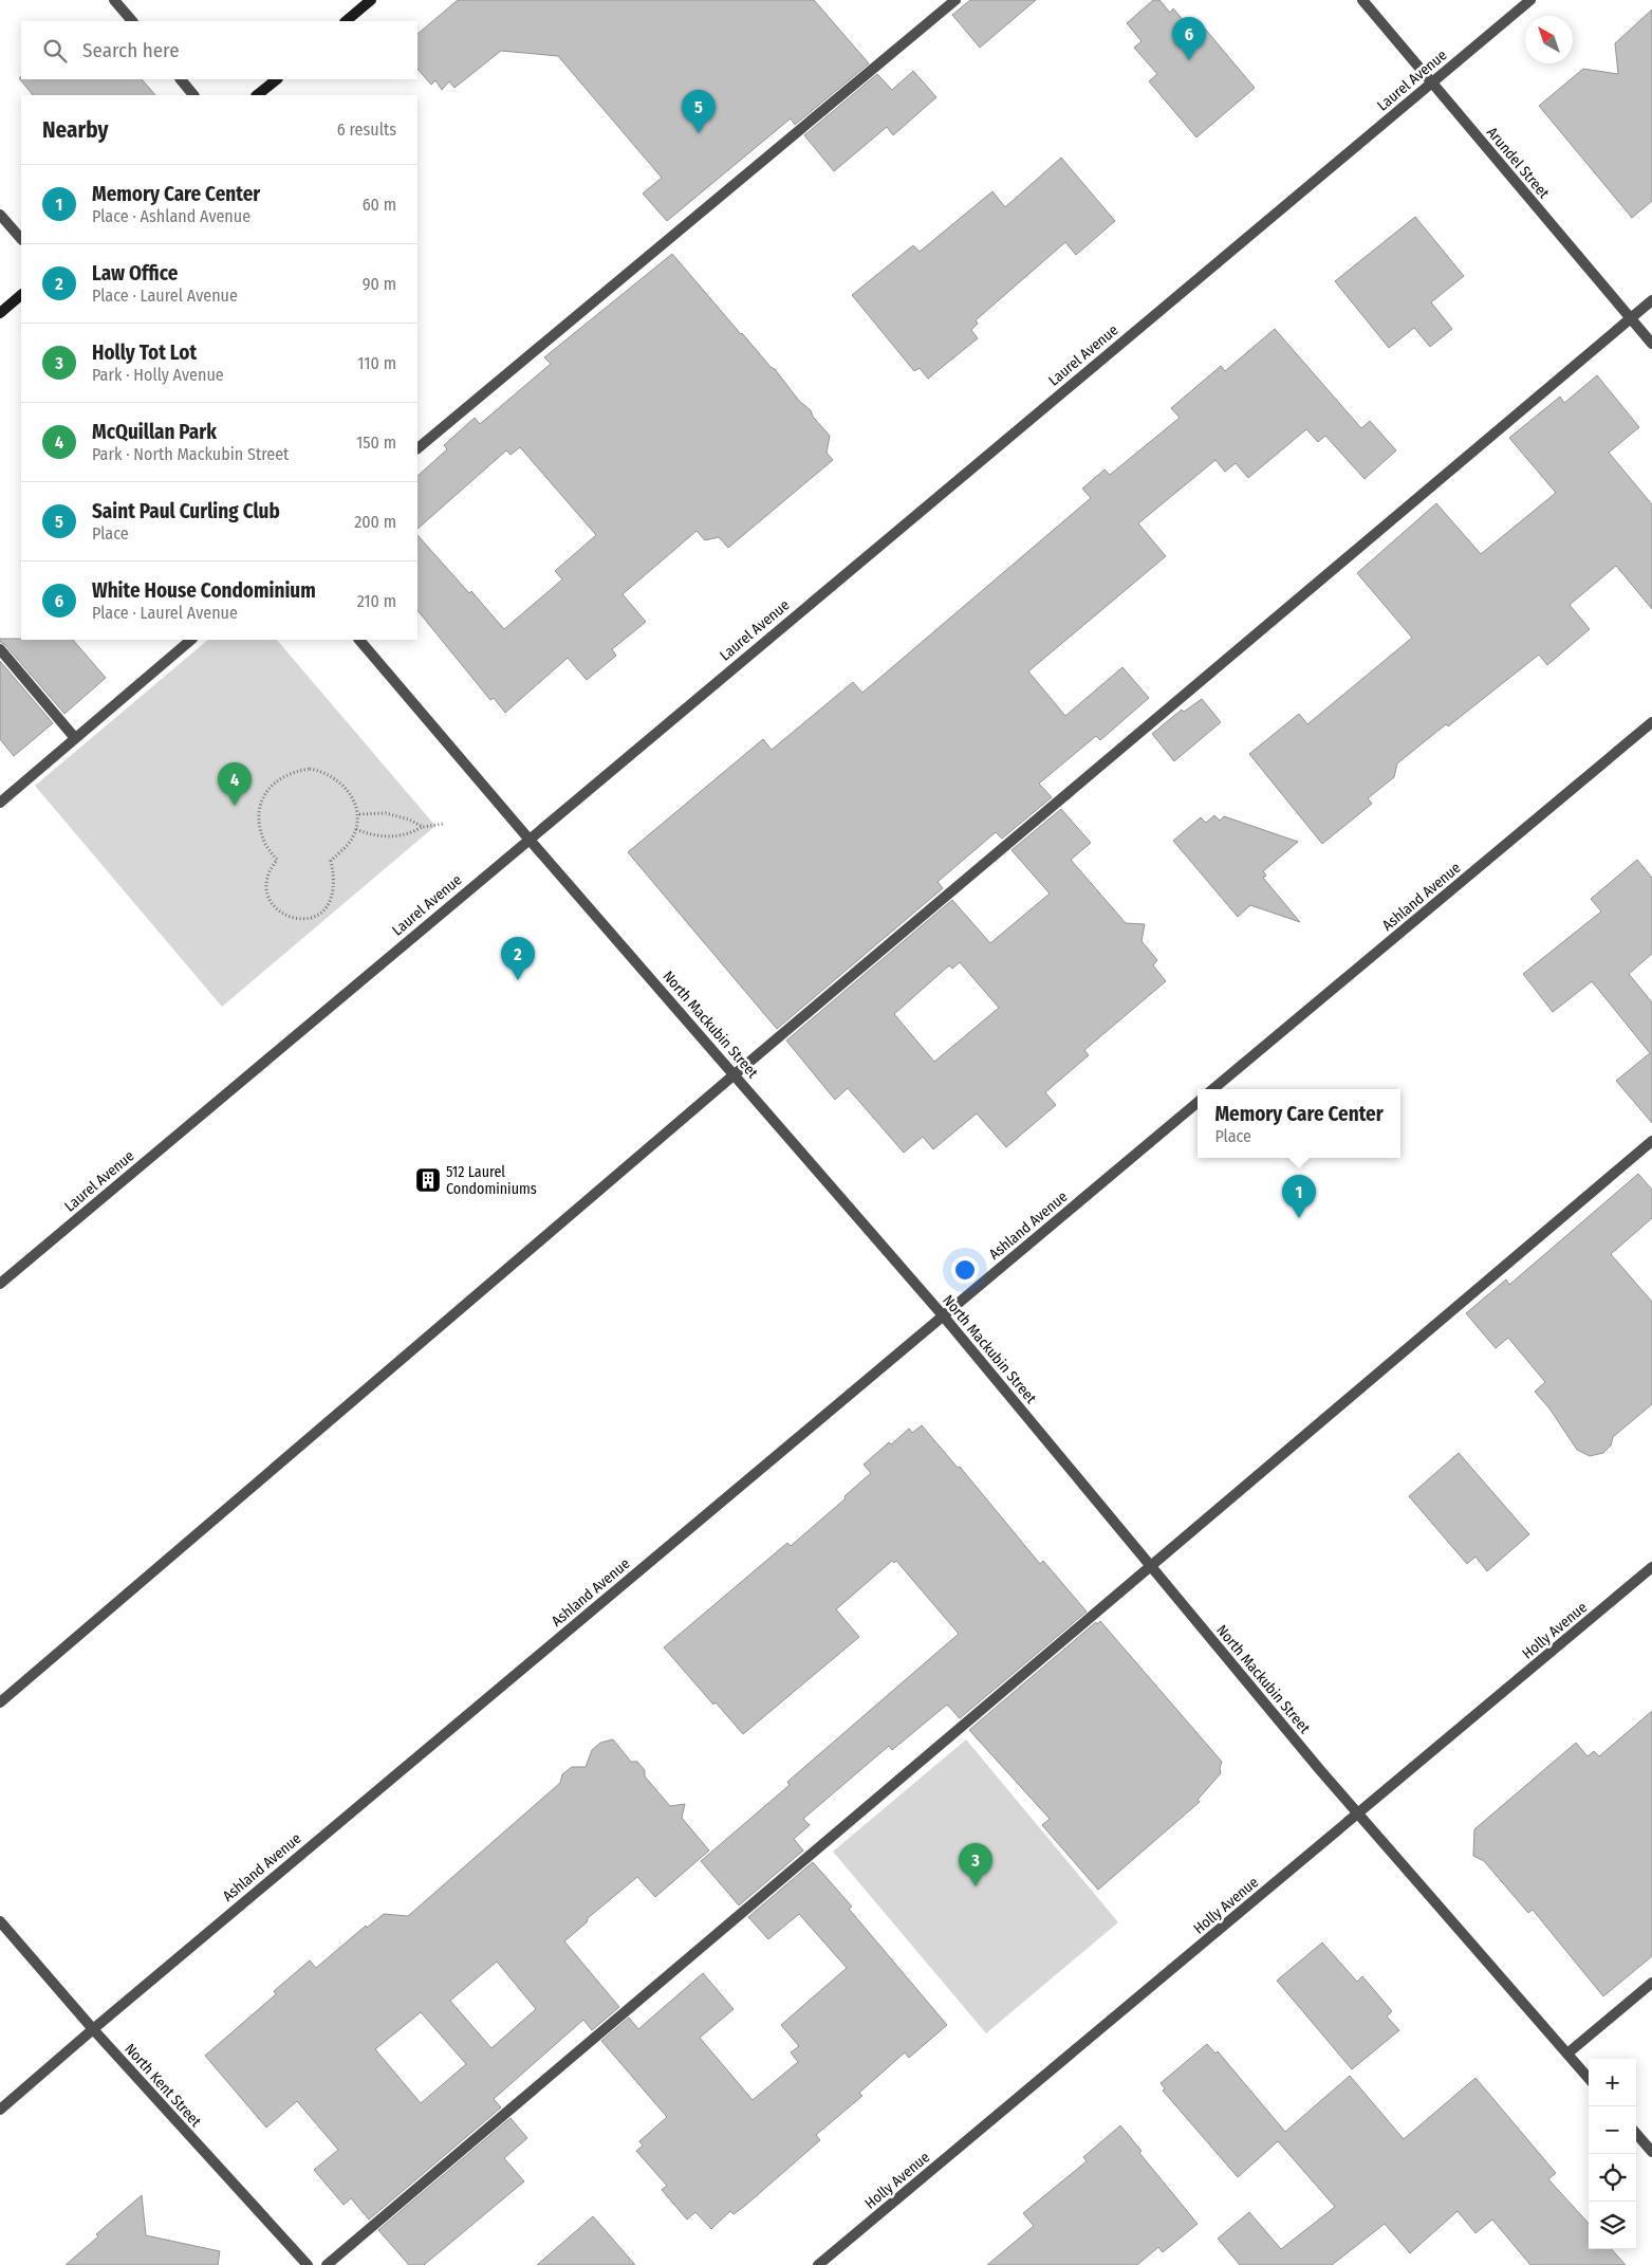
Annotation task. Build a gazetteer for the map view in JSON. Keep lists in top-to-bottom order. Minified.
{"streets":{"street":["Laurel Avenue","Arundel Street","Ashland Avenue","North Mackubin Street","Holly Avenue","North Kent Street"]},"crossings":[["Laurel Avenue","Arundel Street"],["Laurel Avenue","North Mackubin Street"],["Ashland Avenue","North Mackubin Street"],["Ashland Avenue","North Kent Street"],["North Mackubin Street","Holly Avenue"]],"places":{"building":["512 Laurel Condominiums"]},"north":"top left","page":{"pins":["6","5","4","2","1","3"],"search":"Search here","heading":["Nearby","6 results"],"list":[{"mark":"1","name":"Memory Care Center","note":"Place · Ashland Avenue","value":"60 m"},{"mark":"2","name":"Law Office","note":"Place · Laurel Avenue","value":"90 m"},{"mark":"3","name":"Holly Tot Lot","note":"Park · Holly Avenue","value":"110 m"},{"mark":"4","name":"McQuillan Park","note":"Park · North Mackubin Street","value":"150 m"},{"mark":"5","name":"Saint Paul Curling Club","note":"Place","value":"200 m"},{"mark":"6","name":"White House Condominium","note":"Place · Laurel Avenue","value":"210 m"}],"popup":["Memory Care Center","Place"],"map_buttons":["+","−"]}}
